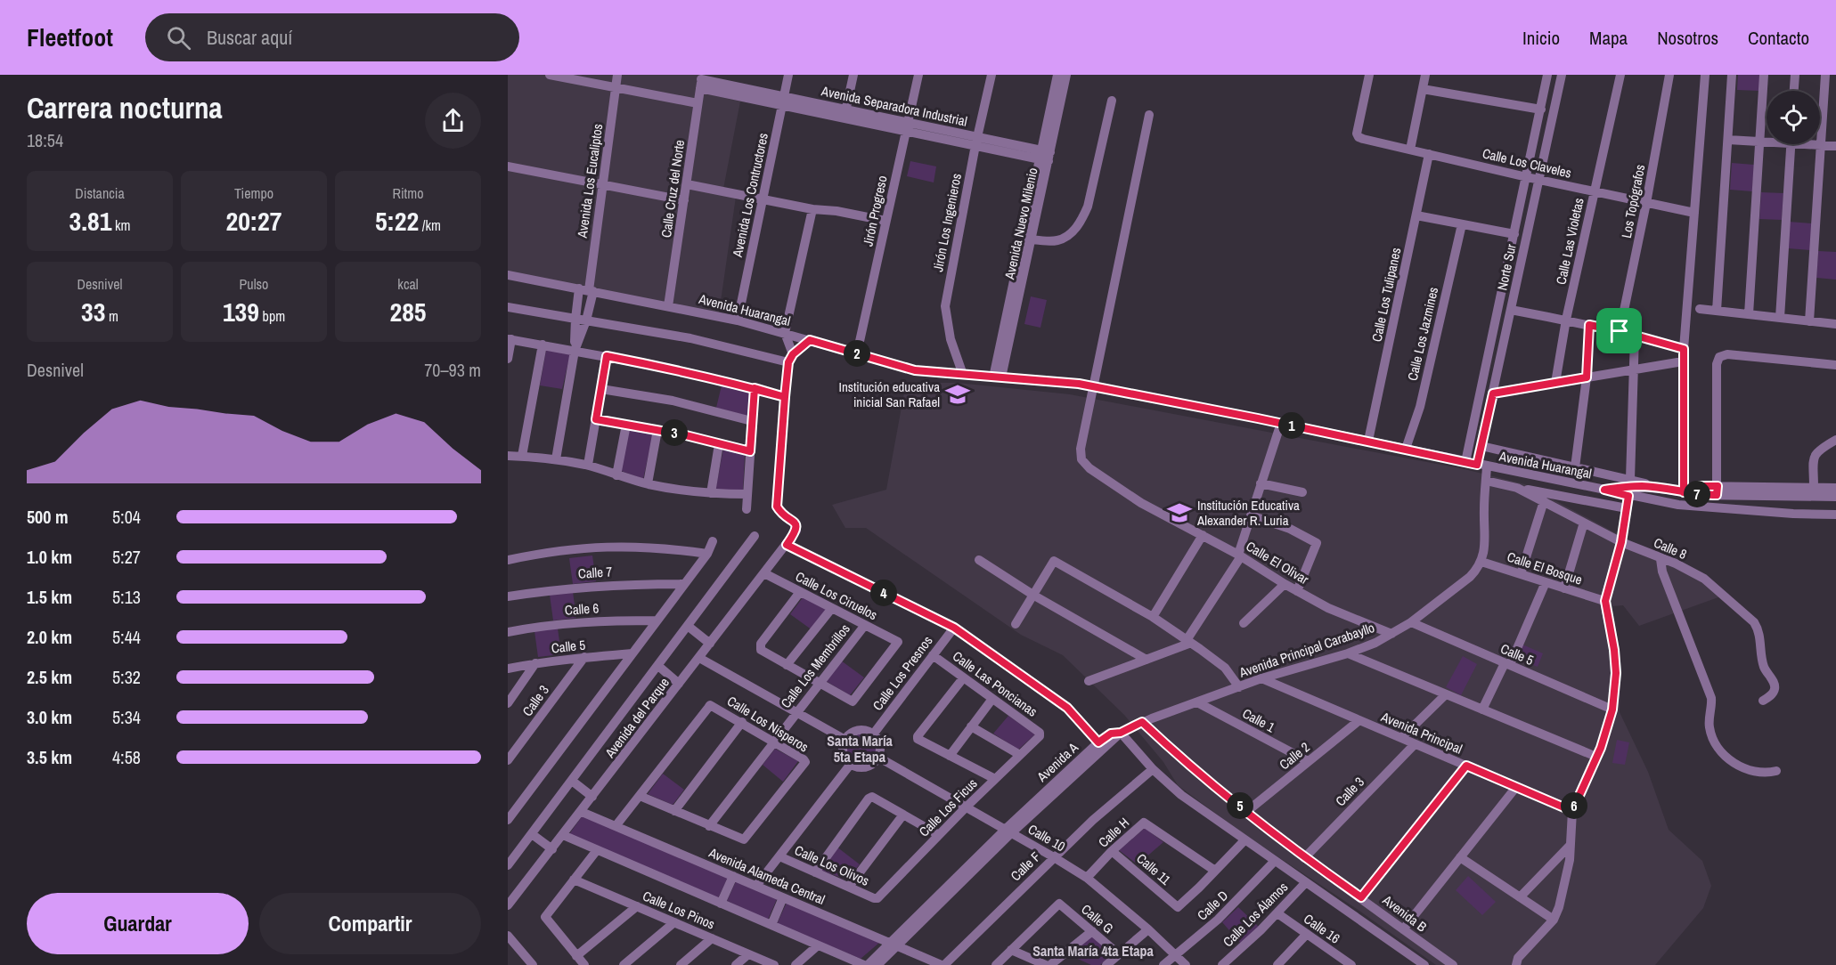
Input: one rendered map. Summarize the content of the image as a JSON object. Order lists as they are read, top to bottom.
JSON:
{
  "streets": {
    "street": [
      "Avenida Separadora Industrial",
      "Calle Los Claveles",
      "Avenida Los Eucaliptos",
      "Calle Cruz del Norte",
      "Avenida Los Contructores",
      "Los Topógrafos",
      "Jirón Progreso",
      "Jirón Los Ingenieros",
      "Avenida Nuevo Milenio",
      "Calle Las Violetas",
      "Norte Sur",
      "Calle Los Tulipanes",
      "Avenida Huarangal",
      "Calle Los Jazmines",
      "Calle 8",
      "Calle El Olivar",
      "Calle El Bosque",
      "Calle 7",
      "Calle Los Ciruelos",
      "Calle 6",
      "Calle 5",
      "Avenida Principal Carabayllo",
      "Calle Los Membrillos",
      "Calle Los Presnos",
      "Calle Las Poncianas",
      "Calle 3",
      "Avenida del Parque",
      "Calle 1",
      "Calle Los Nísperos",
      "Avenida Principal",
      "Calle 2",
      "Avenida A",
      "Calle Los Ficus",
      "Calle H",
      "Calle 10",
      "Calle Los Olivos",
      "Calle F",
      "Calle 11",
      "Avenida Alameda Central",
      "Calle D",
      "Calle Los Pinos",
      "Avenida B",
      "Calle Los Álamos",
      "Calle G",
      "Calle 16"
    ]
  },
  "crossings": [
    ["Avenida Separadora Industrial", "Calle Cruz del Norte"],
    ["Avenida Separadora Industrial", "Avenida Los Contructores"],
    ["Avenida Separadora Industrial", "Jirón Progreso"],
    ["Avenida Separadora Industrial", "Jirón Los Ingenieros"],
    ["Avenida Separadora Industrial", "Avenida Nuevo Milenio"],
    ["Calle Los Claveles", "Los Topógrafos"],
    ["Calle Los Claveles", "Calle Las Violetas"],
    ["Calle Los Claveles", "Norte Sur"],
    ["Calle Los Claveles", "Calle Los Tulipanes"],
    ["Avenida Los Eucaliptos", "Avenida Huarangal"],
    ["Calle Cruz del Norte", "Avenida Huarangal"],
    ["Avenida Los Contructores", "Avenida Huarangal"],
    ["Jirón Progreso", "Avenida Huarangal"],
    ["Jirón Los Ingenieros", "Avenida Huarangal"],
    ["Avenida Nuevo Milenio", "Avenida Huarangal"],
    ["Norte Sur", "Avenida Huarangal"],
    ["Calle Los Tulipanes", "Avenida Huarangal"],
    ["Avenida Huarangal", "Calle Los Jazmines"],
    ["Avenida Huarangal", "Calle El Olivar"],
    ["Calle El Olivar", "Avenida Principal Carabayllo"],
    ["Calle El Bosque", "Avenida Principal Carabayllo"],
    ["Calle Los Ciruelos", "Calle Los Membrillos"],
    ["Calle Los Ciruelos", "Avenida del Parque"],
    ["Calle 5", "Avenida Principal Carabayllo"],
    ["Calle 5", "Calle 3"],
    ["Avenida Principal Carabayllo", "Calle 1"],
    ["Avenida Principal Carabayllo", "Avenida Principal"],
    ["Avenida Principal Carabayllo", "Avenida A"],
    ["Avenida Principal Carabayllo", "Avenida B"],
    ["Calle Los Membrillos", "Calle Los Nísperos"],
    ["Calle Los Presnos", "Calle Las Poncianas"],
    ["Calle Los Presnos", "Calle 10"],
    ["Calle Las Poncianas", "Calle Los Ficus"],
    ["Calle 3", "Avenida Principal"],
    ["Calle 3", "Avenida B"],
    ["Avenida del Parque", "Avenida Alameda Central"],
    ["Calle 1", "Calle 2"],
    ["Calle Los Nísperos", "Avenida Alameda Central"],
    ["Avenida Principal", "Calle 2"],
    ["Calle 2", "Avenida B"],
    ["Avenida A", "Calle 10"],
    ["Avenida A", "Avenida Alameda Central"],
    ["Calle Los Ficus", "Calle 10"],
    ["Calle Los Ficus", "Calle Los Olivos"],
    ["Calle H", "Calle 10"],
    ["Calle H", "Calle 11"],
    ["Calle 10", "Calle F"],
    ["Calle 10", "Calle D"],
    ["Calle F", "Avenida Alameda Central"],
    ["Calle Los Álamos", "Calle 16"]
  ],
  "districts": ["Santa María 5ta Etapa", "Santa María 4ta Etapa"],
  "places": {
    "school or university": ["Institución educativa inicial San Rafael", "Institución Educativa Alexander R. Luria"]
  },
  "page": {
    "header": "Fleetfoot",
    "search": "Buscar aquí",
    "nav": [
      "Inicio",
      "Mapa",
      "Nosotros",
      "Contacto"
    ],
    "heading": ["Carrera nocturna", "18:54"],
    "stats": [
      ["Distancia", "3.81 km"],
      ["Tiempo", "20:27"],
      ["Ritmo", "5:22 /km"],
      ["Desnivel", "33 m"],
      ["Pulso", "139 bpm"],
      ["kcal", "285"]
    ],
    "pins": [
      "2",
      "1",
      "3",
      "7",
      "4",
      "5",
      "6"
    ],
    "chart": ["Desnivel", "70–93 m"],
    "list": [
      {
        "name": "500 m",
        "note": "5:04"
      },
      {
        "name": "1.0 km",
        "note": "5:27"
      },
      {
        "name": "1.5 km",
        "note": "5:13"
      },
      {
        "name": "2.0 km",
        "note": "5:44"
      },
      {
        "name": "2.5 km",
        "note": "5:32"
      },
      {
        "name": "3.0 km",
        "note": "5:34"
      },
      {
        "name": "3.5 km",
        "note": "4:58"
      }
    ],
    "buttons": ["Guardar", "Compartir"]
  }
}
